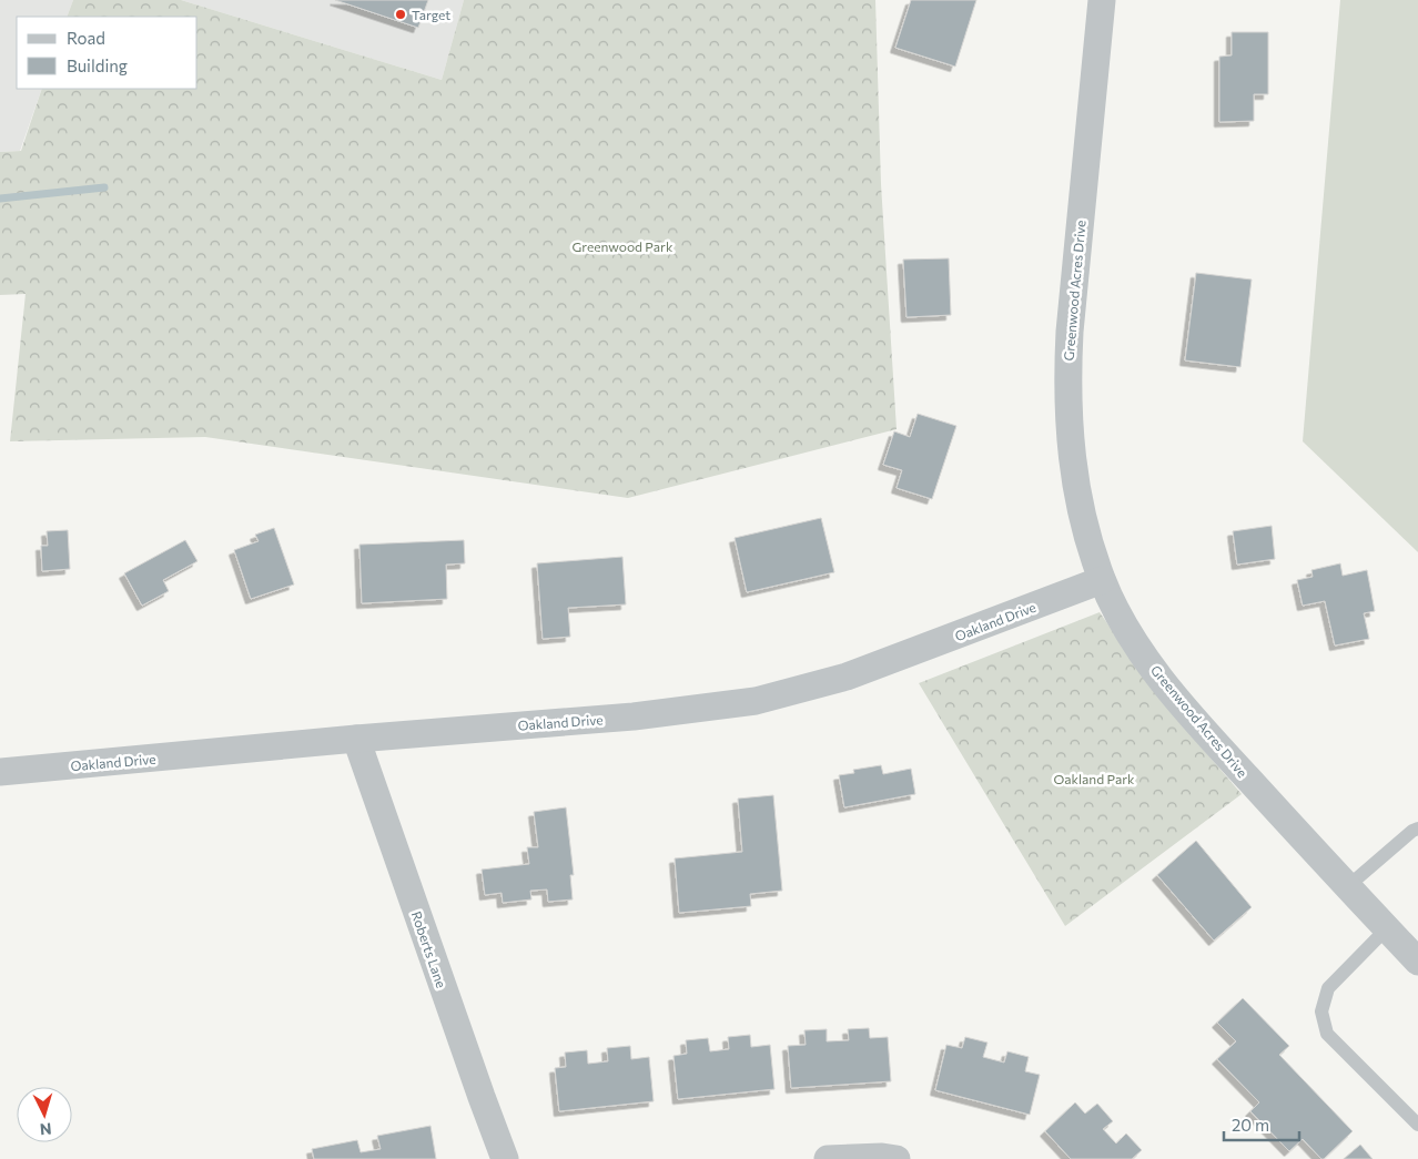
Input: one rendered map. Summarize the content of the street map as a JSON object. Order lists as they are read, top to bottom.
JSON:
{
  "streets": {
    "street": ["Greenwood Acres Drive", "Oakland Drive", "Roberts Lane"]
  },
  "crossings": [
    ["Greenwood Acres Drive", "Oakland Drive"],
    ["Oakland Drive", "Roberts Lane"]
  ],
  "parks": ["Greenwood Park", "Oakland Park"],
  "places": ["Target"],
  "legend": ["Road", "Building"],
  "scale_bar": "20 m",
  "north": "bottom"
}
